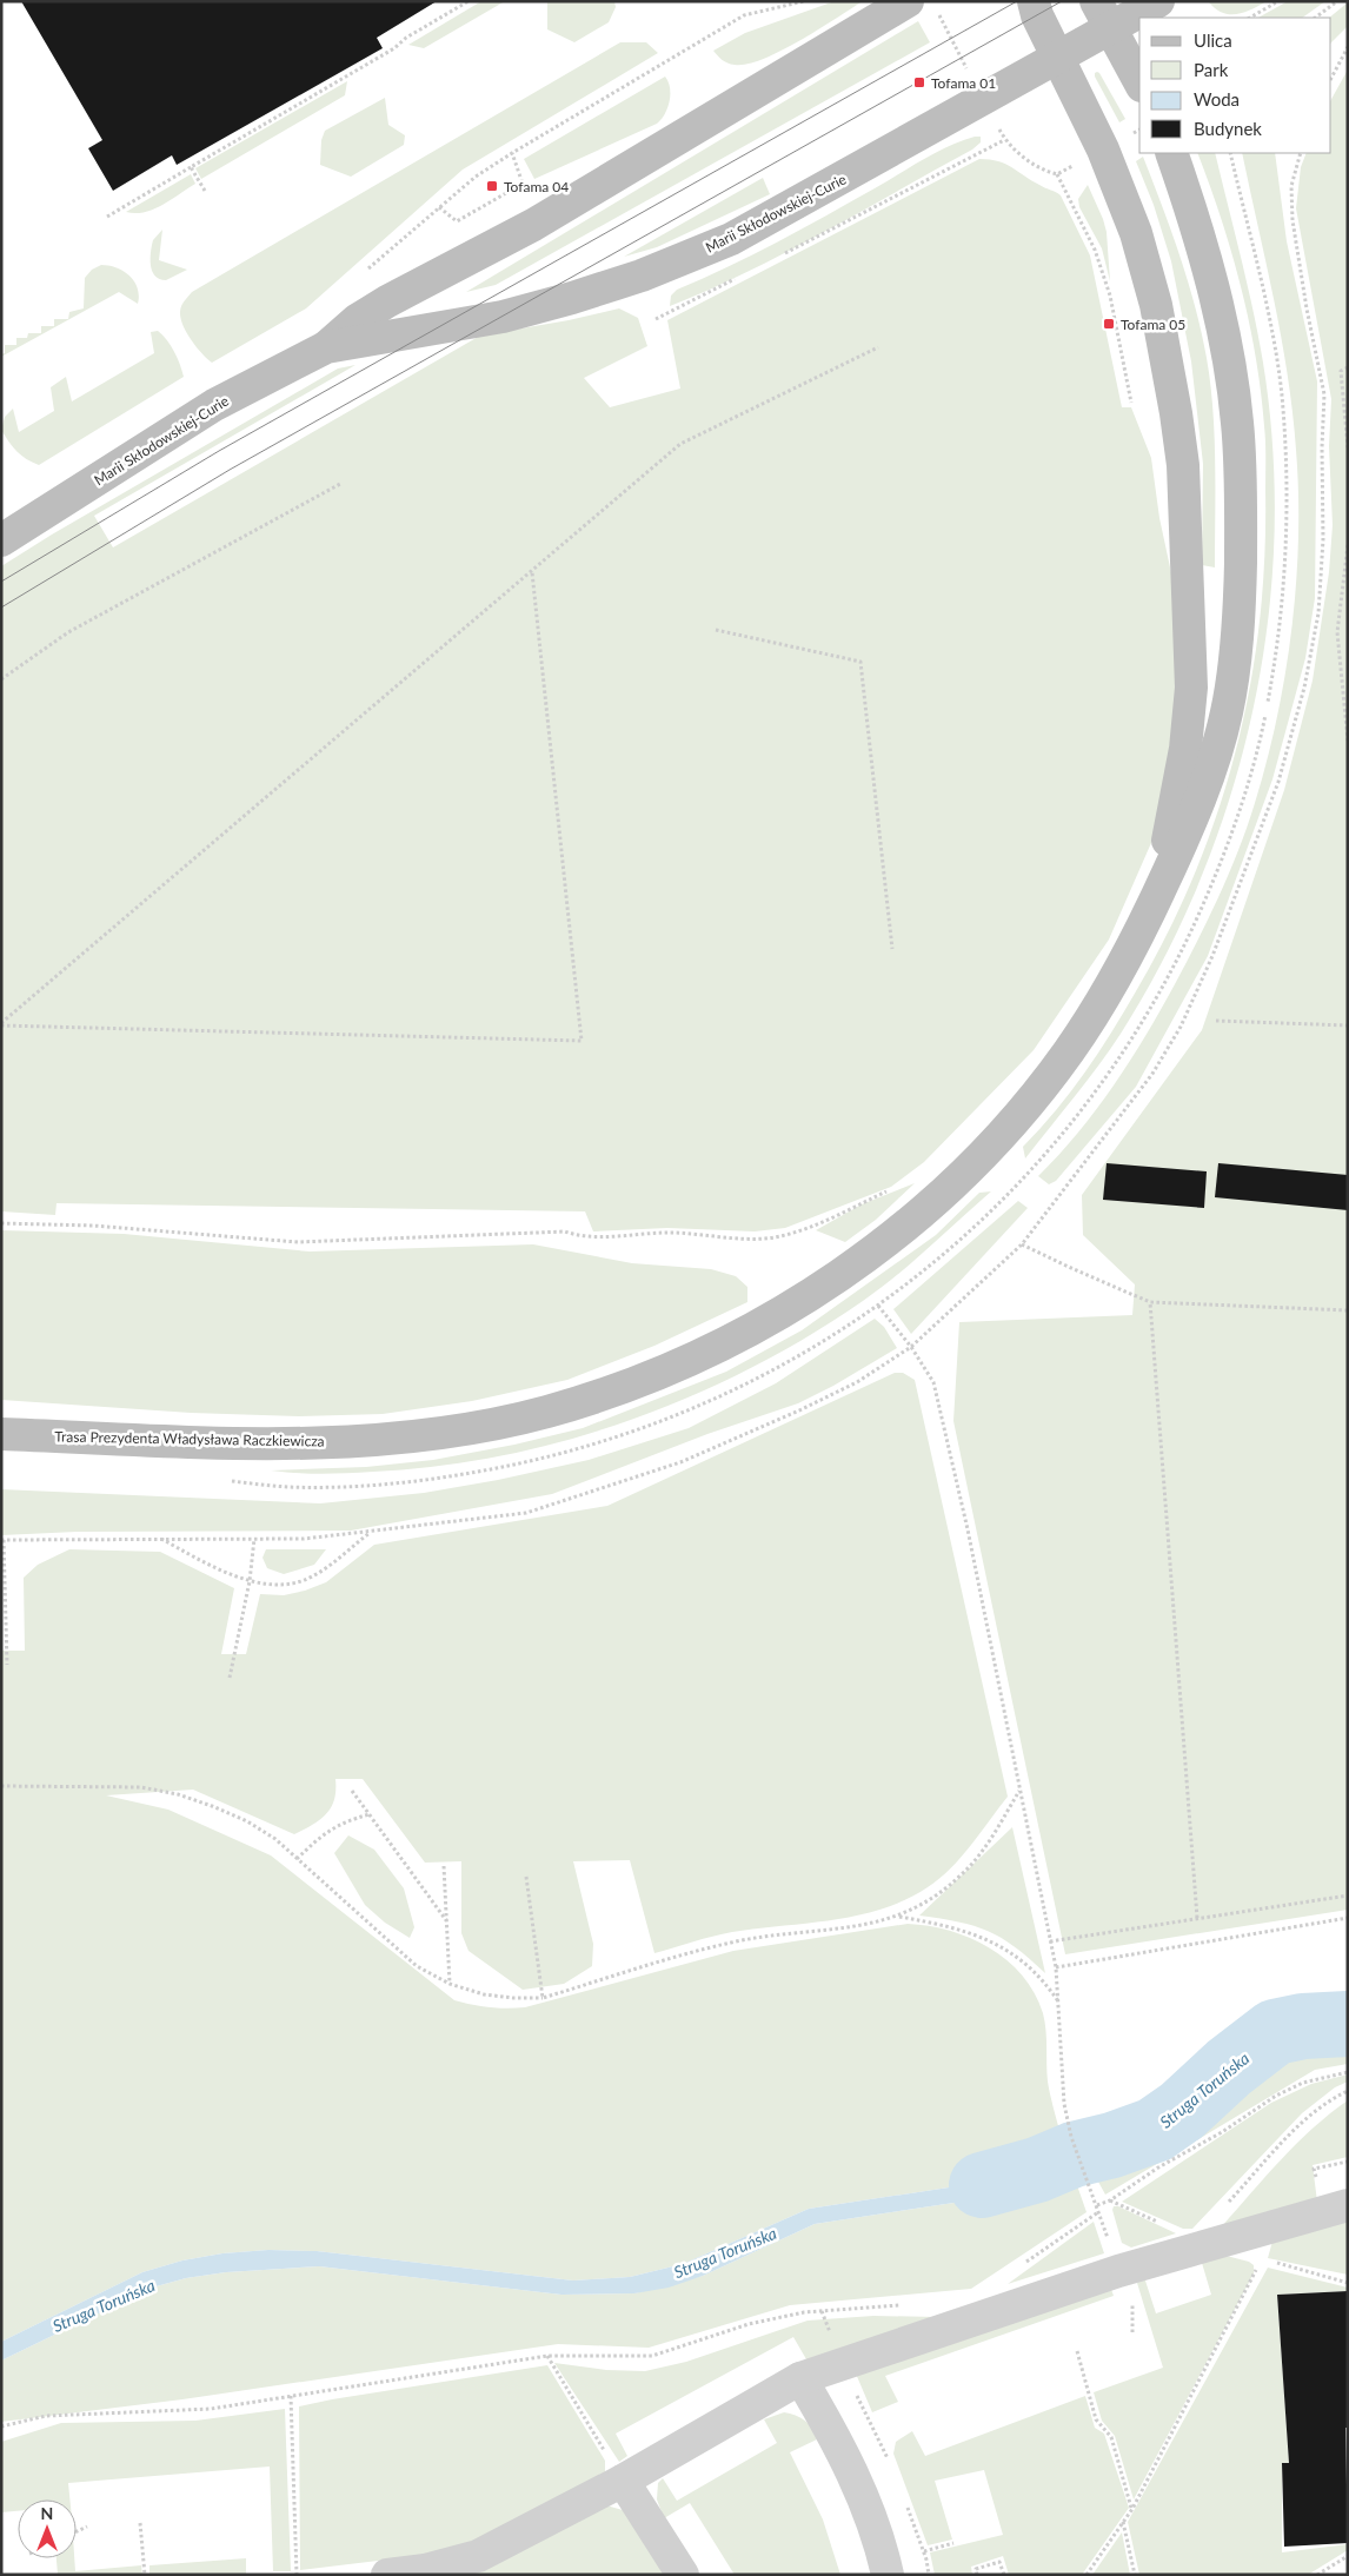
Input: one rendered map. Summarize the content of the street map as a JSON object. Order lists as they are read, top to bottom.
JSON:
{
  "streets": {
    "main road": ["Marii Skłodowskiej-Curie", "Trasa Prezydenta Władysława Raczkiewicza"]
  },
  "crossings": [
    ["Marii Skłodowskiej-Curie", "Trasa Prezydenta Władysława Raczkiewicza"]
  ],
  "water": ["Struga Toruńska"],
  "places": {
    "transit": ["Tofama 01", "Tofama 04", "Tofama 05"]
  },
  "legend": [
    "Ulica",
    "Park",
    "Woda",
    "Budynek"
  ],
  "north": "top"
}
